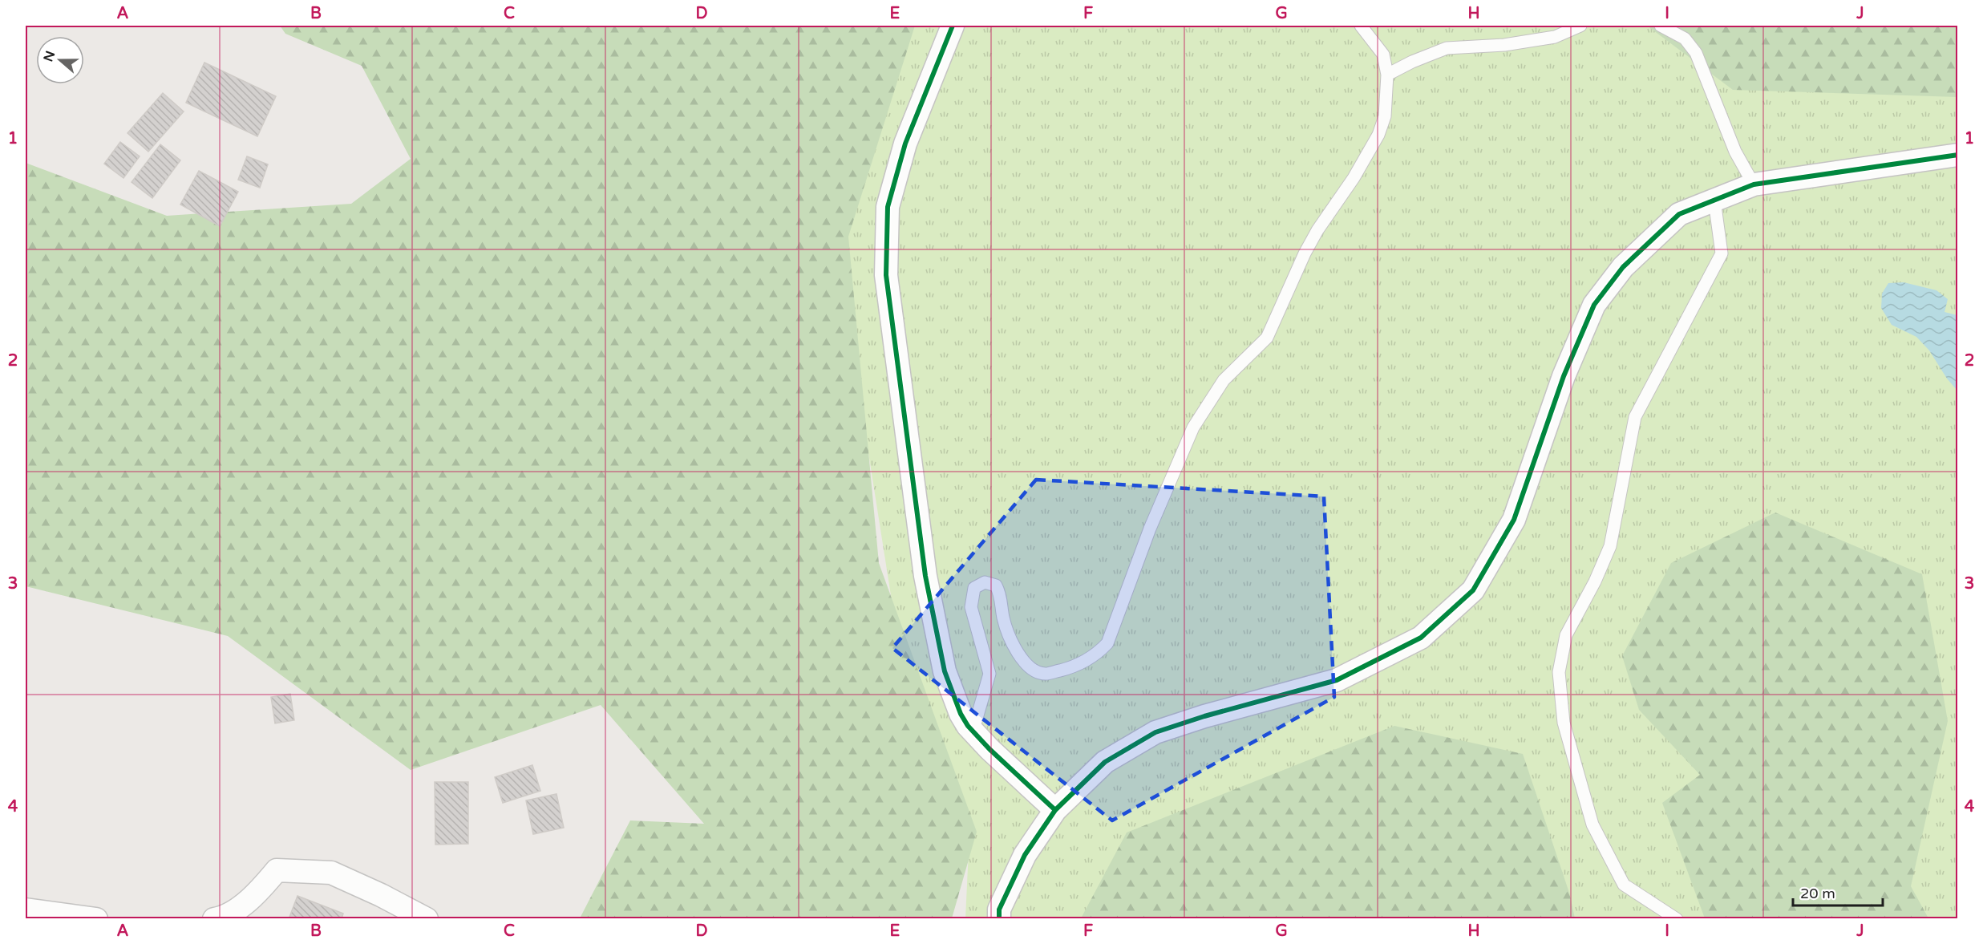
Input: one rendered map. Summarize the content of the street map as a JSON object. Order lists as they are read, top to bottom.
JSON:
{
  "scale_bar": "20 m",
  "north": "left",
  "grid": {
    "columns": [
      "A",
      "B",
      "C",
      "D",
      "E",
      "F",
      "G",
      "H",
      "I",
      "J"
    ],
    "rows": [
      "1",
      "2",
      "3",
      "4"
    ]
  }
}
